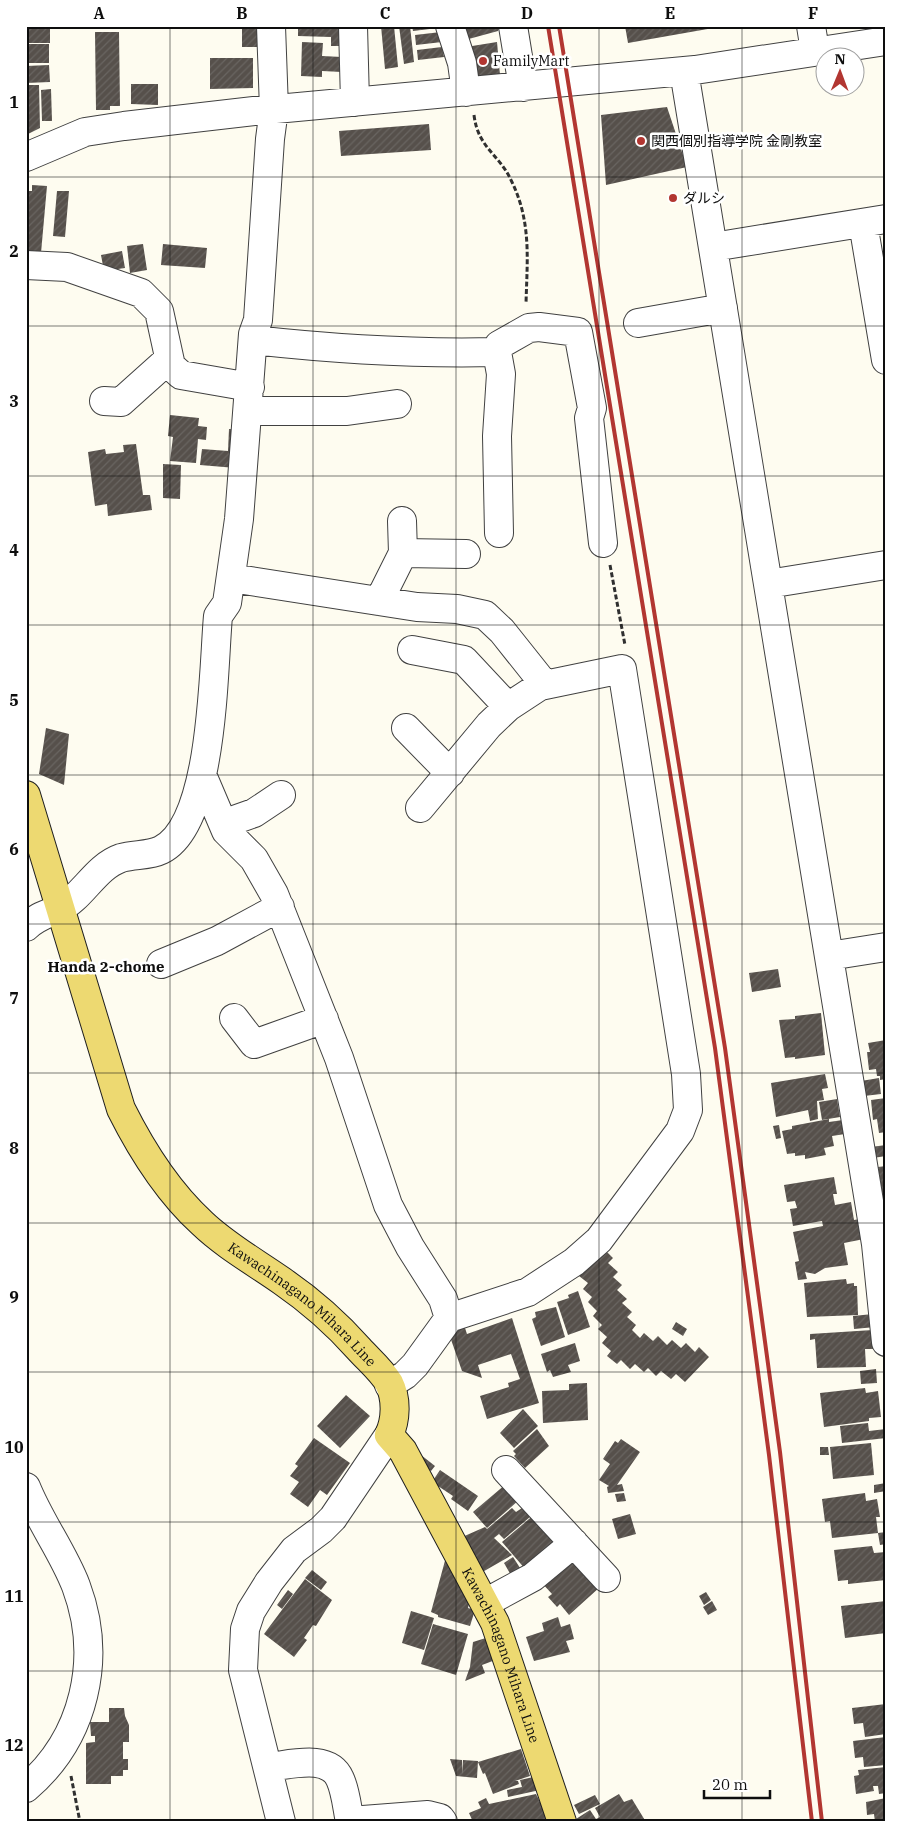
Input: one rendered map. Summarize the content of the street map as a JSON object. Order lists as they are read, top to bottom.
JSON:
{
  "streets": {
    "main road": ["Kawachinagano Mihara Line"]
  },
  "districts": ["Handa 2-chome"],
  "places": ["FamilyMart", "関西個別指導学院 金剛教室", "ダルシ"],
  "scale_bar": "20 m",
  "north": "top",
  "grid": {
    "columns": [
      "A",
      "B",
      "C",
      "D",
      "E",
      "F"
    ],
    "rows": [
      "1",
      "2",
      "3",
      "4",
      "5",
      "6",
      "7",
      "8",
      "9",
      "10",
      "11",
      "12"
    ]
  }
}
